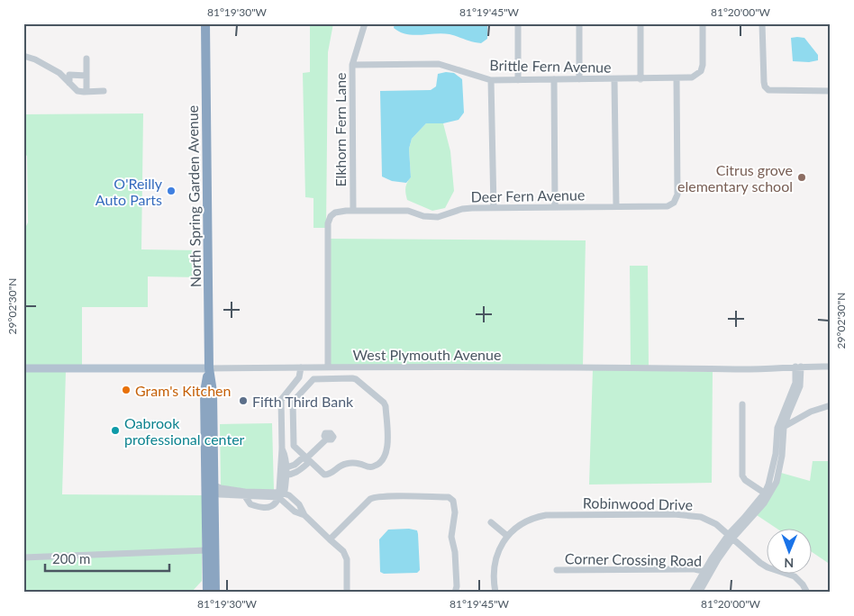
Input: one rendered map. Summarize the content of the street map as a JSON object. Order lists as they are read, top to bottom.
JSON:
{
  "streets": {
    "highway": ["North Spring Garden Avenue"],
    "main road": ["West Plymouth Avenue"],
    "street": [
      "Brittle Fern Avenue",
      "Elkhorn Fern Lane",
      "Deer Fern Avenue",
      "Robinwood Drive",
      "Corner Crossing Road"
    ]
  },
  "crossings": [
    ["Brittle Fern Avenue", "Elkhorn Fern Lane"],
    ["Brittle Fern Avenue", "Deer Fern Avenue"],
    ["Elkhorn Fern Lane", "Deer Fern Avenue"],
    ["Deer Fern Avenue", "West Plymouth Avenue"],
    ["North Spring Garden Avenue", "West Plymouth Avenue"]
  ],
  "places": [
    "Citrus grove elementary school",
    "O'Reilly Auto Parts",
    "Gram's Kitchen",
    "Fifth Third Bank",
    "Oabrook professional center"
  ],
  "scale_bar": "200 m",
  "north": "bottom",
  "coordinates": [
    "81°19'30\"W",
    "81°19'45\"W",
    "81°20'00\"W",
    "29°02'30\"N"
  ]
}
